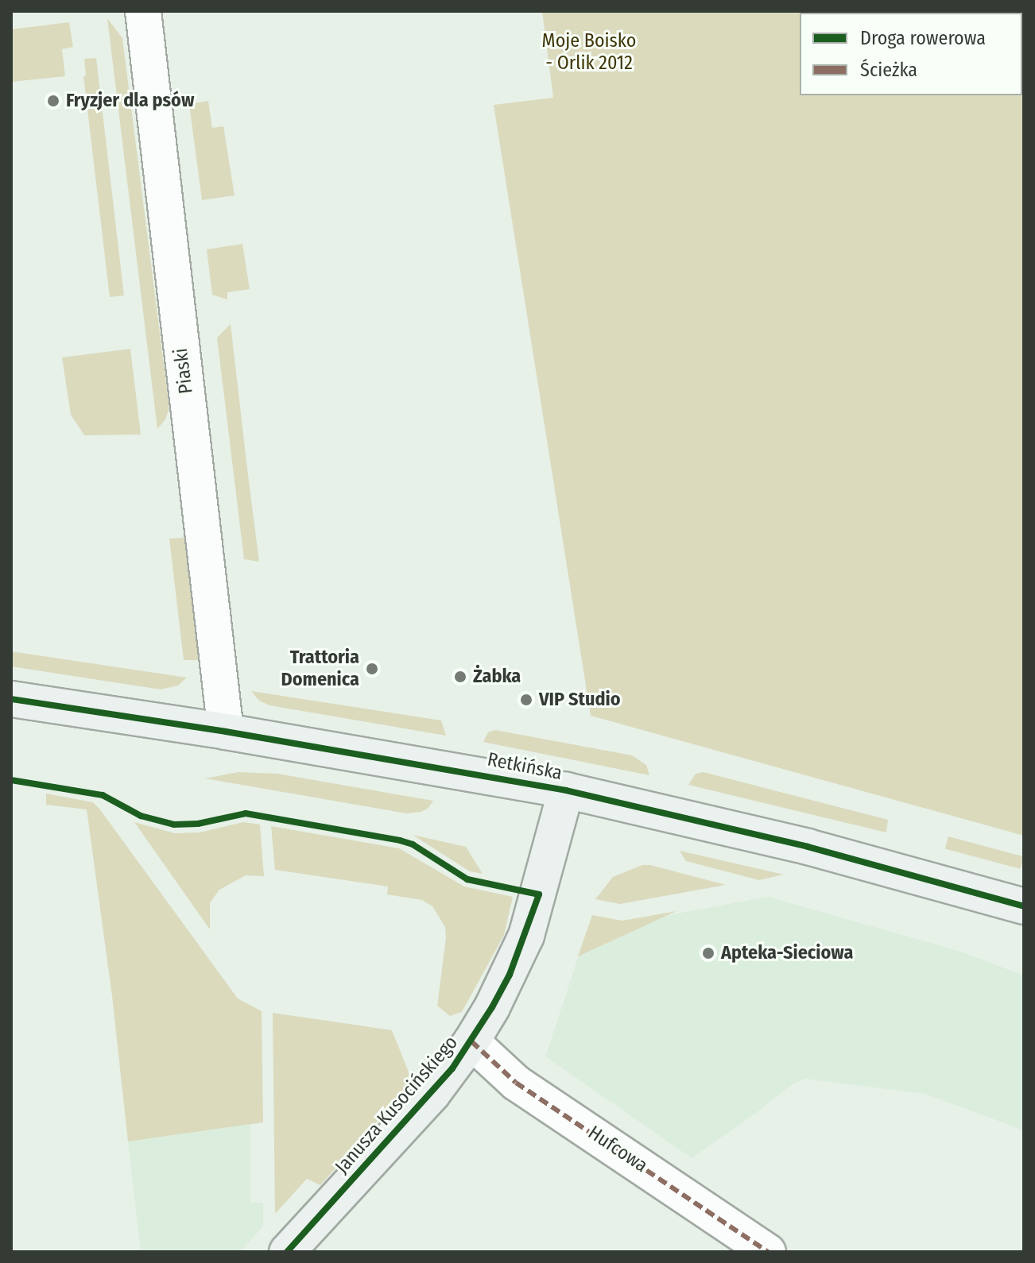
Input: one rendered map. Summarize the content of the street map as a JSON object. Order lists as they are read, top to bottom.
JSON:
{
  "streets": {
    "street": [
      "Piaski",
      "Retkińska",
      "Janusza Kusocińskiego",
      "Hufcowa"
    ]
  },
  "crossings": [
    ["Piaski", "Retkińska"],
    ["Retkińska", "Janusza Kusocińskiego"],
    ["Janusza Kusocińskiego", "Hufcowa"]
  ],
  "parks": ["Moje Boisko - Orlik 2012"],
  "places": [
    "Fryzjer dla psów",
    "Trattoria Domenica",
    "Żabka",
    "VIP Studio",
    "Apteka-Sieciowa"
  ],
  "legend": ["Droga rowerowa", "Ścieżka"]
}
